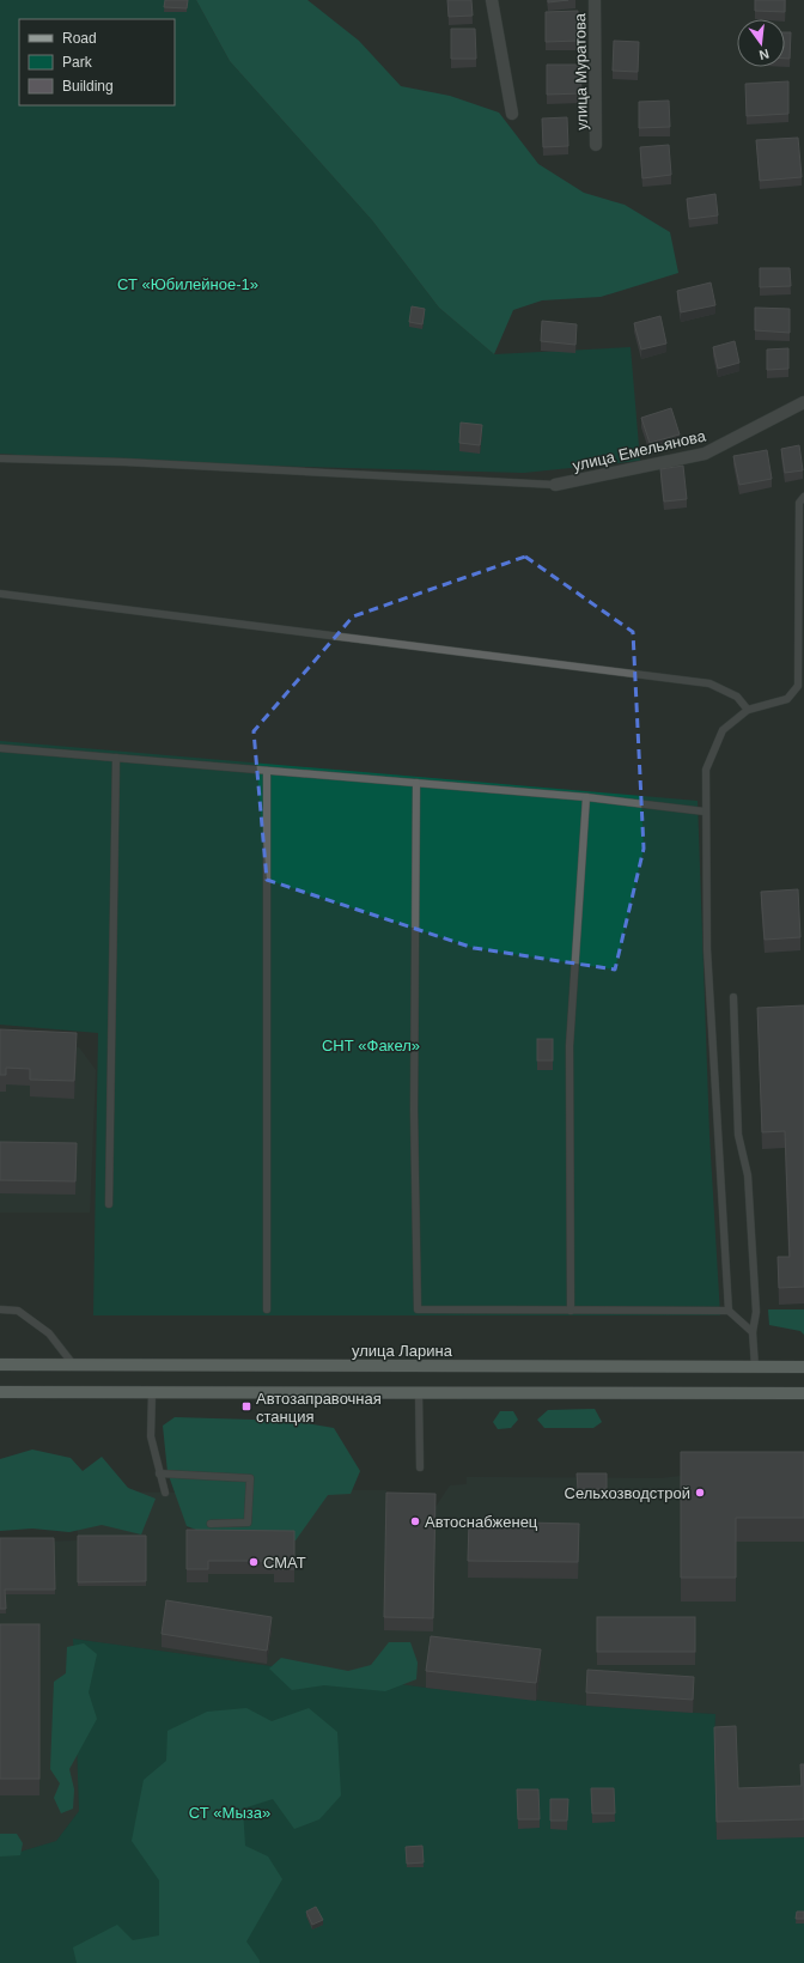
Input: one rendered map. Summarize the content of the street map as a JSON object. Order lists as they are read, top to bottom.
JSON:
{
  "streets": {
    "main road": ["улица Ларина"],
    "street": ["улица Муратова", "улица Емельянова"]
  },
  "parks": ["СТ «Юбилейное-1»", "СНТ «Факел»", "СТ «Мыза»"],
  "places": {
    "transit": ["Автозаправочная станция"],
    "other": ["Сельхозводстрой", "Автоснабженец", "СМАТ"]
  },
  "legend": ["Road", "Park", "Building"],
  "north": "bottom"
}
